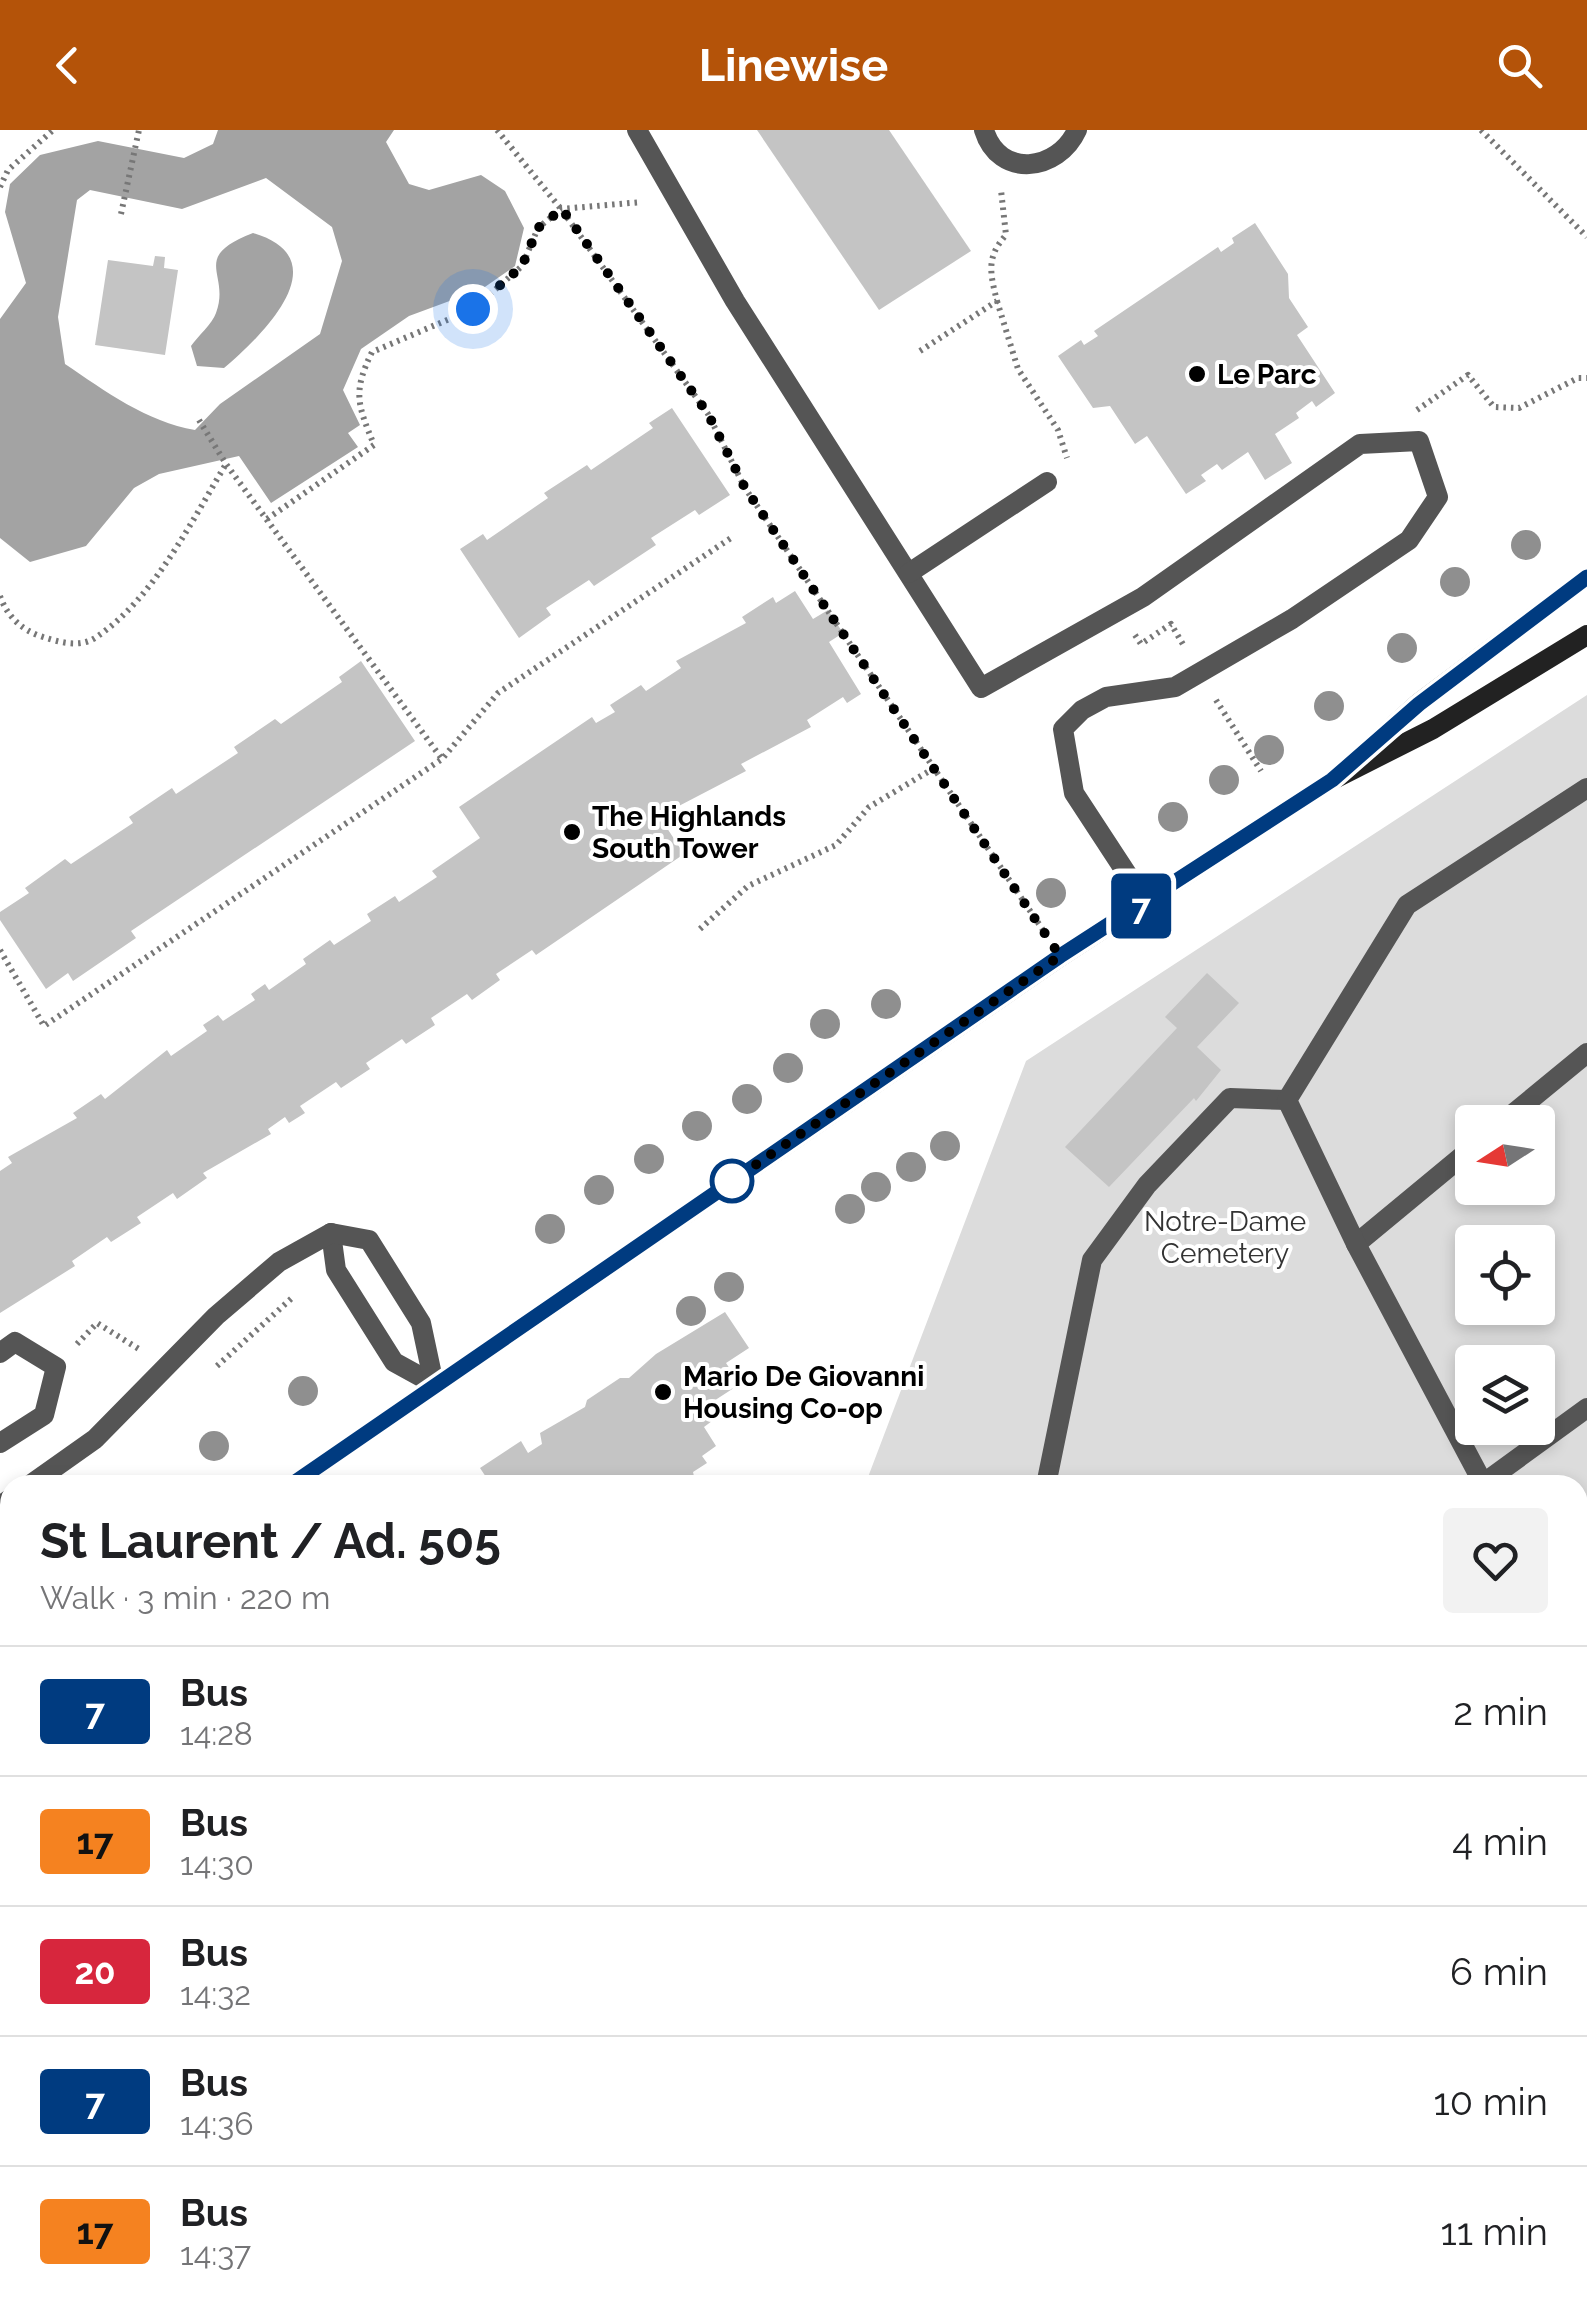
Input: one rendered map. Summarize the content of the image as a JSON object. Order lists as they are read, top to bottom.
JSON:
{
  "parks": ["Notre-Dame Cemetery"],
  "places": ["Le Parc", "The Highlands South Tower", "Mario De Giovanni Housing Co-op"],
  "lines": ["bus line 7"],
  "north": "left",
  "page": {
    "header": "Linewise",
    "on_map": "7",
    "heading": ["St Laurent / Ad. 505", "Walk · 3 min · 220 m"],
    "list": [
      {
        "mark": "7",
        "name": "Bus",
        "note": "14:28",
        "value": "2 min"
      },
      {
        "mark": "17",
        "name": "Bus",
        "note": "14:30",
        "value": "4 min"
      },
      {
        "mark": "20",
        "name": "Bus",
        "note": "14:32",
        "value": "6 min"
      },
      {
        "mark": "7",
        "name": "Bus",
        "note": "14:36",
        "value": "10 min"
      },
      {
        "mark": "17",
        "name": "Bus",
        "note": "14:37",
        "value": "11 min"
      }
    ]
  }
}
